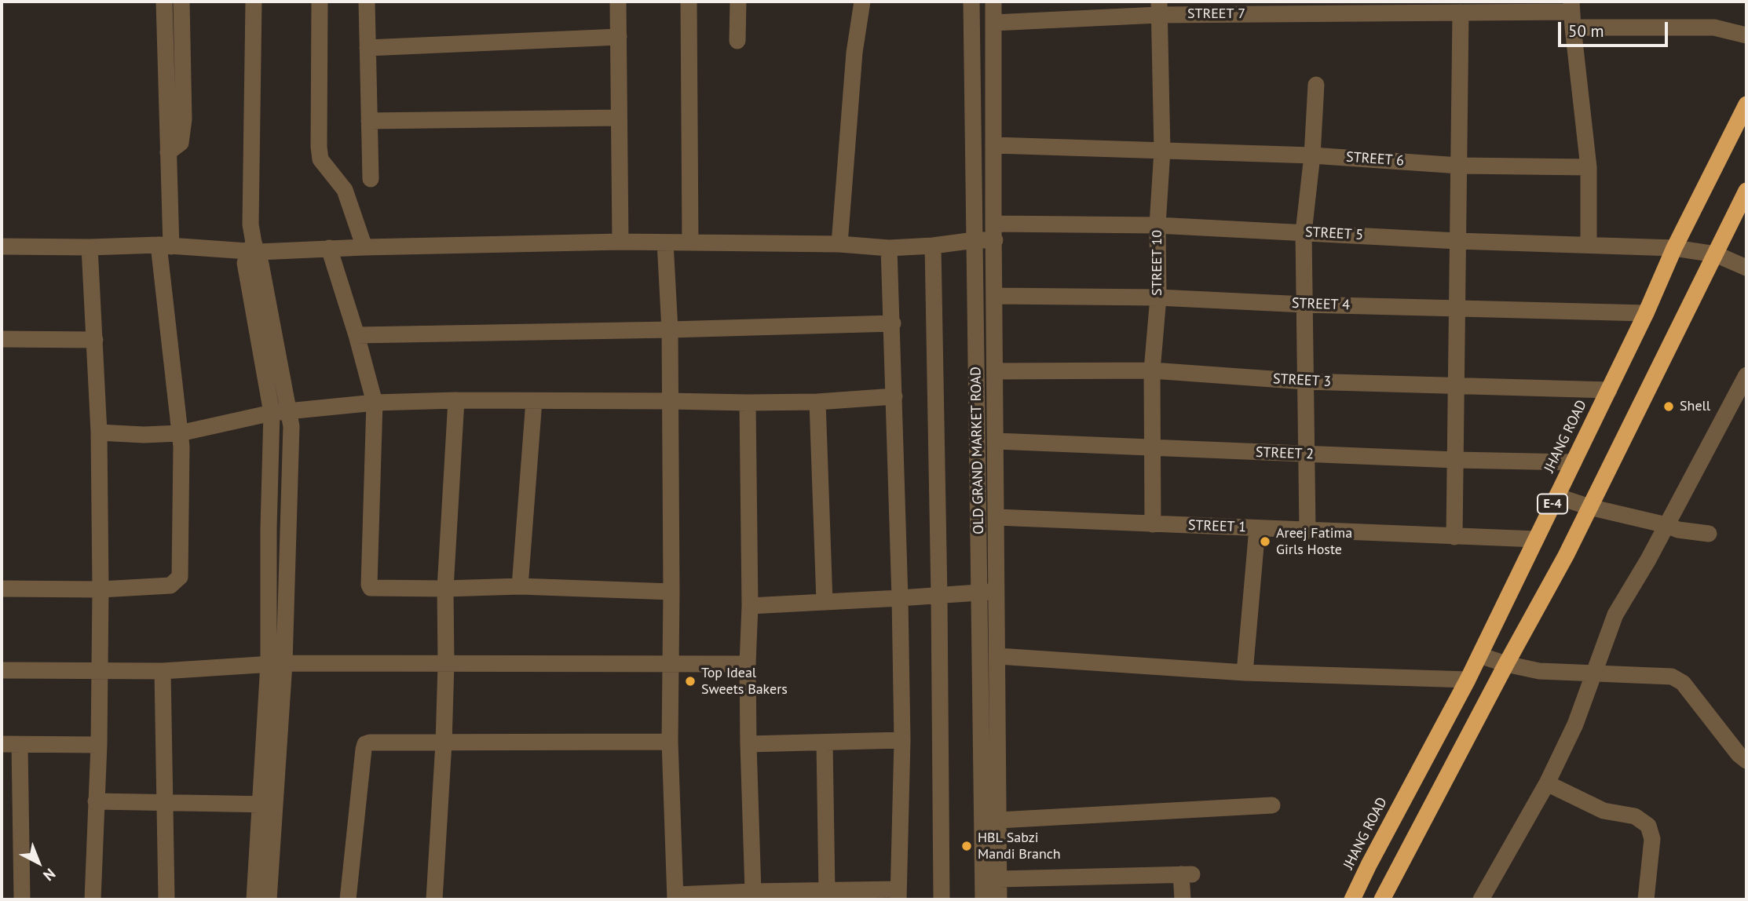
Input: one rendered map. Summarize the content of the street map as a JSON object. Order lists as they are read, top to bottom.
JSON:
{
  "streets": {
    "highway": ["JHANG ROAD", "E-4"],
    "street": [
      "STREET 7",
      "STREET 6",
      "STREET 5",
      "STREET 10",
      "STREET 4",
      "STREET 3",
      "OLD GRAND MARKET ROAD",
      "STREET 2",
      "STREET 1"
    ]
  },
  "crossings": [
    ["STREET 7", "STREET 10"],
    ["STREET 7", "OLD GRAND MARKET ROAD"],
    ["STREET 6", "STREET 10"],
    ["STREET 6", "OLD GRAND MARKET ROAD"],
    ["STREET 5", "STREET 10"],
    ["STREET 5", "JHANG ROAD"],
    ["STREET 5", "OLD GRAND MARKET ROAD"],
    ["STREET 5", "E-4"],
    ["STREET 10", "STREET 4"],
    ["STREET 10", "STREET 3"],
    ["STREET 10", "STREET 2"],
    ["STREET 10", "STREET 1"],
    ["STREET 4", "JHANG ROAD"],
    ["STREET 4", "OLD GRAND MARKET ROAD"],
    ["STREET 3", "JHANG ROAD"],
    ["STREET 3", "OLD GRAND MARKET ROAD"],
    ["JHANG ROAD", "STREET 2"],
    ["JHANG ROAD", "STREET 1"],
    ["OLD GRAND MARKET ROAD", "STREET 2"],
    ["OLD GRAND MARKET ROAD", "STREET 1"]
  ],
  "places": [
    "Shell",
    "Areej Fatima Girls Hoste",
    "Top Ideal Sweets Bakers",
    "HBL Sabzi Mandi Branch"
  ],
  "scale_bar": "50 m",
  "north": "bottom right"
}
